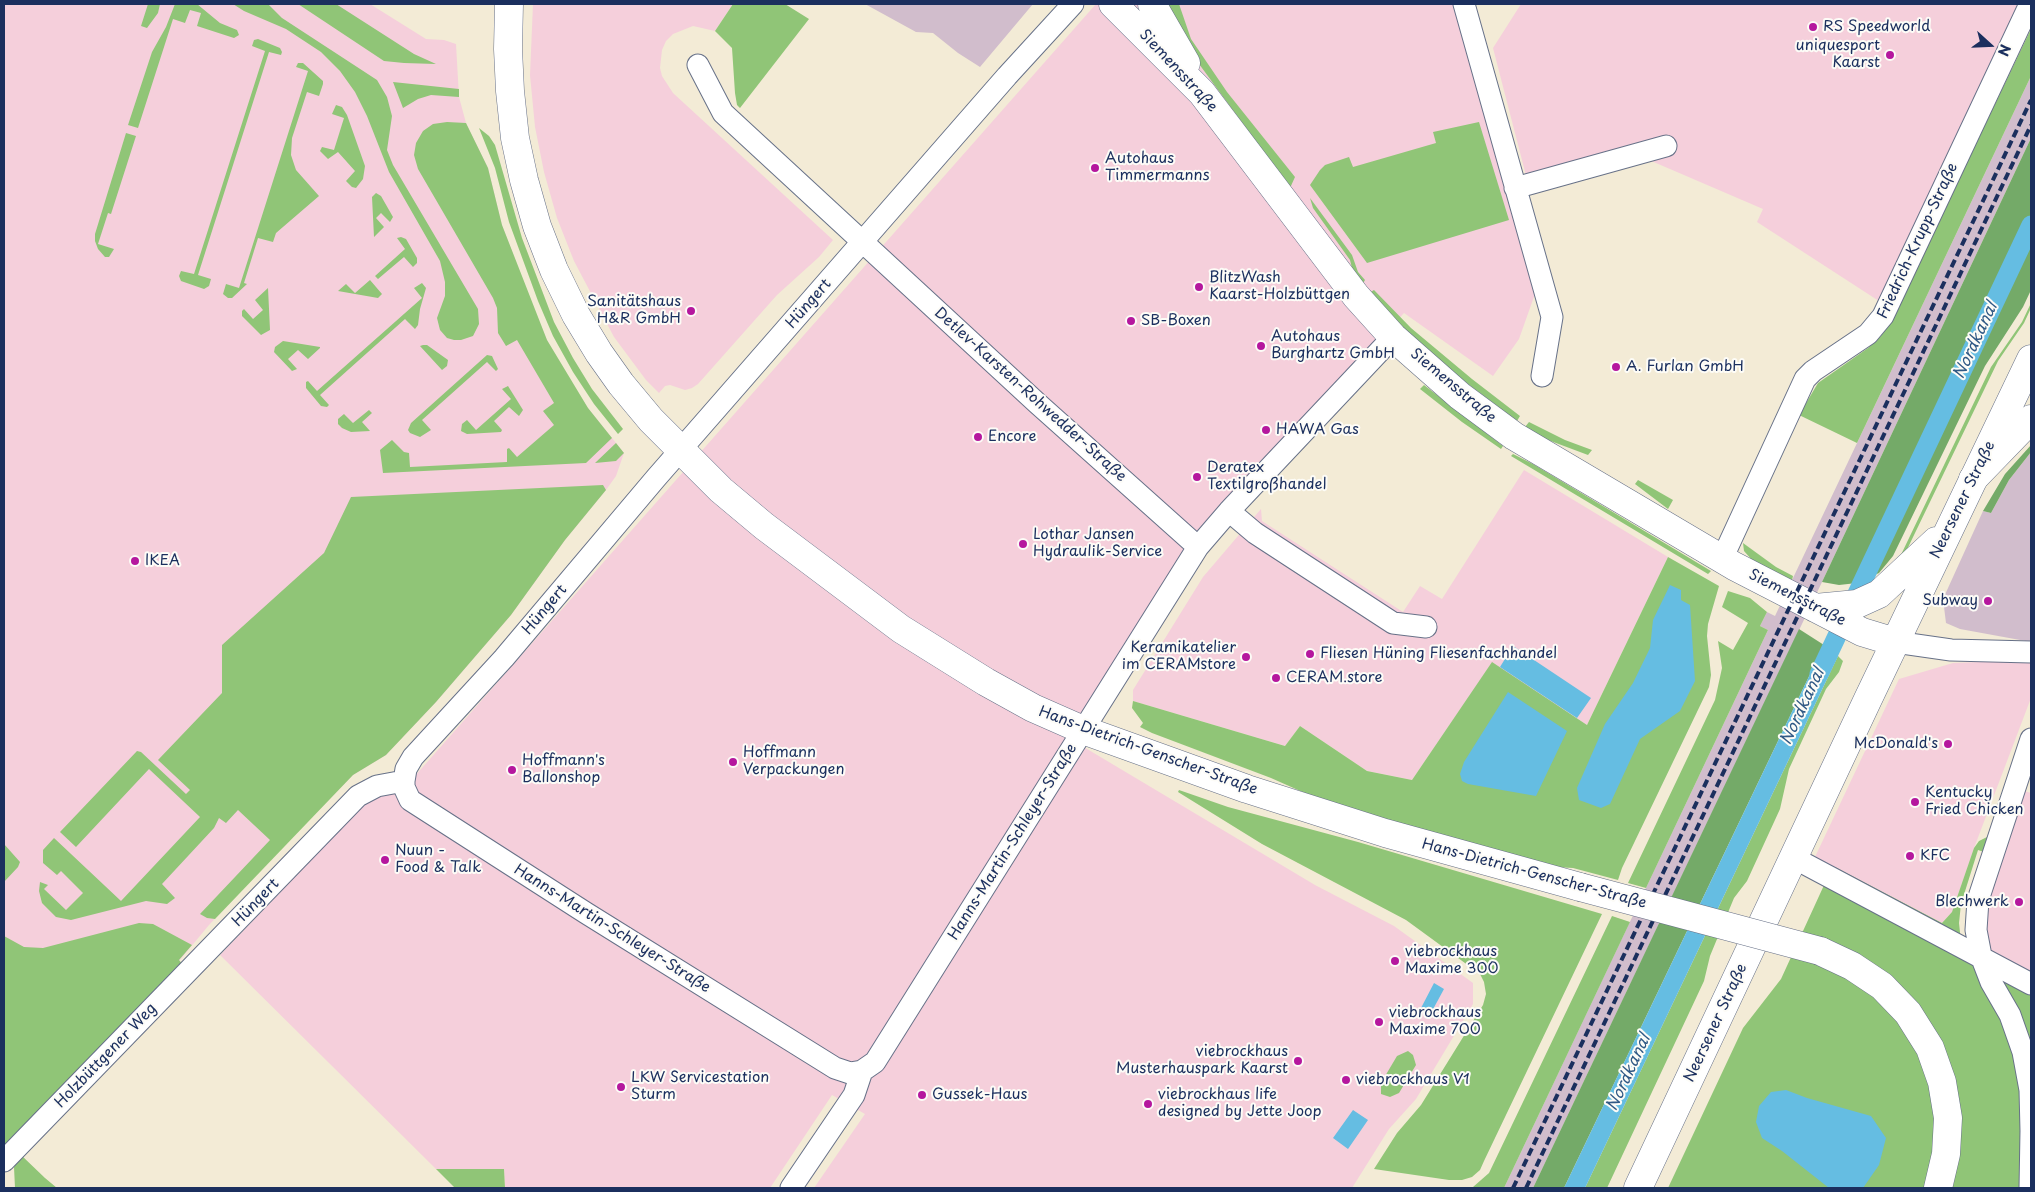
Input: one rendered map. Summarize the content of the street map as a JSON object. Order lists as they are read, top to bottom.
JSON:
{
  "streets": {
    "main road": ["Siemensstraße", "Neersener Straße", "Hans-Dietrich-Genscher-Straße"],
    "street": [
      "Friedrich-Krupp-Straße",
      "Hüngert",
      "Detlev-Karsten-Rohwedder-Straße",
      "Hanns-Martin-Schleyer-Straße",
      "Holzbüttgener Weg"
    ]
  },
  "crossings": [
    ["Siemensstraße", "Friedrich-Krupp-Straße"],
    ["Siemensstraße", "Neersener Straße"],
    ["Siemensstraße", "Hanns-Martin-Schleyer-Straße"],
    ["Hüngert", "Detlev-Karsten-Rohwedder-Straße"],
    ["Hüngert", "Hans-Dietrich-Genscher-Straße"],
    ["Hüngert", "Hanns-Martin-Schleyer-Straße"],
    ["Hüngert", "Holzbüttgener Weg"],
    ["Detlev-Karsten-Rohwedder-Straße", "Hanns-Martin-Schleyer-Straße"],
    ["Hans-Dietrich-Genscher-Straße", "Hanns-Martin-Schleyer-Straße"]
  ],
  "water": ["Nordkanal"],
  "places": [
    "RS Speedworld",
    "uniquesport Kaarst",
    "Autohaus Timmermanns",
    "BlitzWash Kaarst-Holzbüttgen",
    "Sanitätshaus H&R GmbH",
    "SB-Boxen",
    "Autohaus Burghartz GmbH",
    "A. Furlan GmbH",
    "HAWA Gas",
    "Encore",
    "Deratex Textilgroßhandel",
    "Lothar Jansen Hydraulik-Service",
    "IKEA",
    "Subway",
    "Fliesen Hüning Fliesenfachhandel",
    "Keramikatelier im CERAMstore",
    "CERAM.store",
    "McDonald's",
    "Hoffmann Verpackungen",
    "Hoffmann's Ballonshop",
    "Kentucky Fried Chicken",
    "KFC",
    "Nuun - Food & Talk",
    "Blechwerk",
    "viebrockhaus Maxime 300",
    "viebrockhaus Maxime 700",
    "viebrockhaus Musterhauspark Kaarst",
    "viebrockhaus V1",
    "LKW Servicestation Sturm",
    "Gussek-Haus",
    "viebrockhaus life designed by Jette Joop"
  ],
  "north": "right"
}
